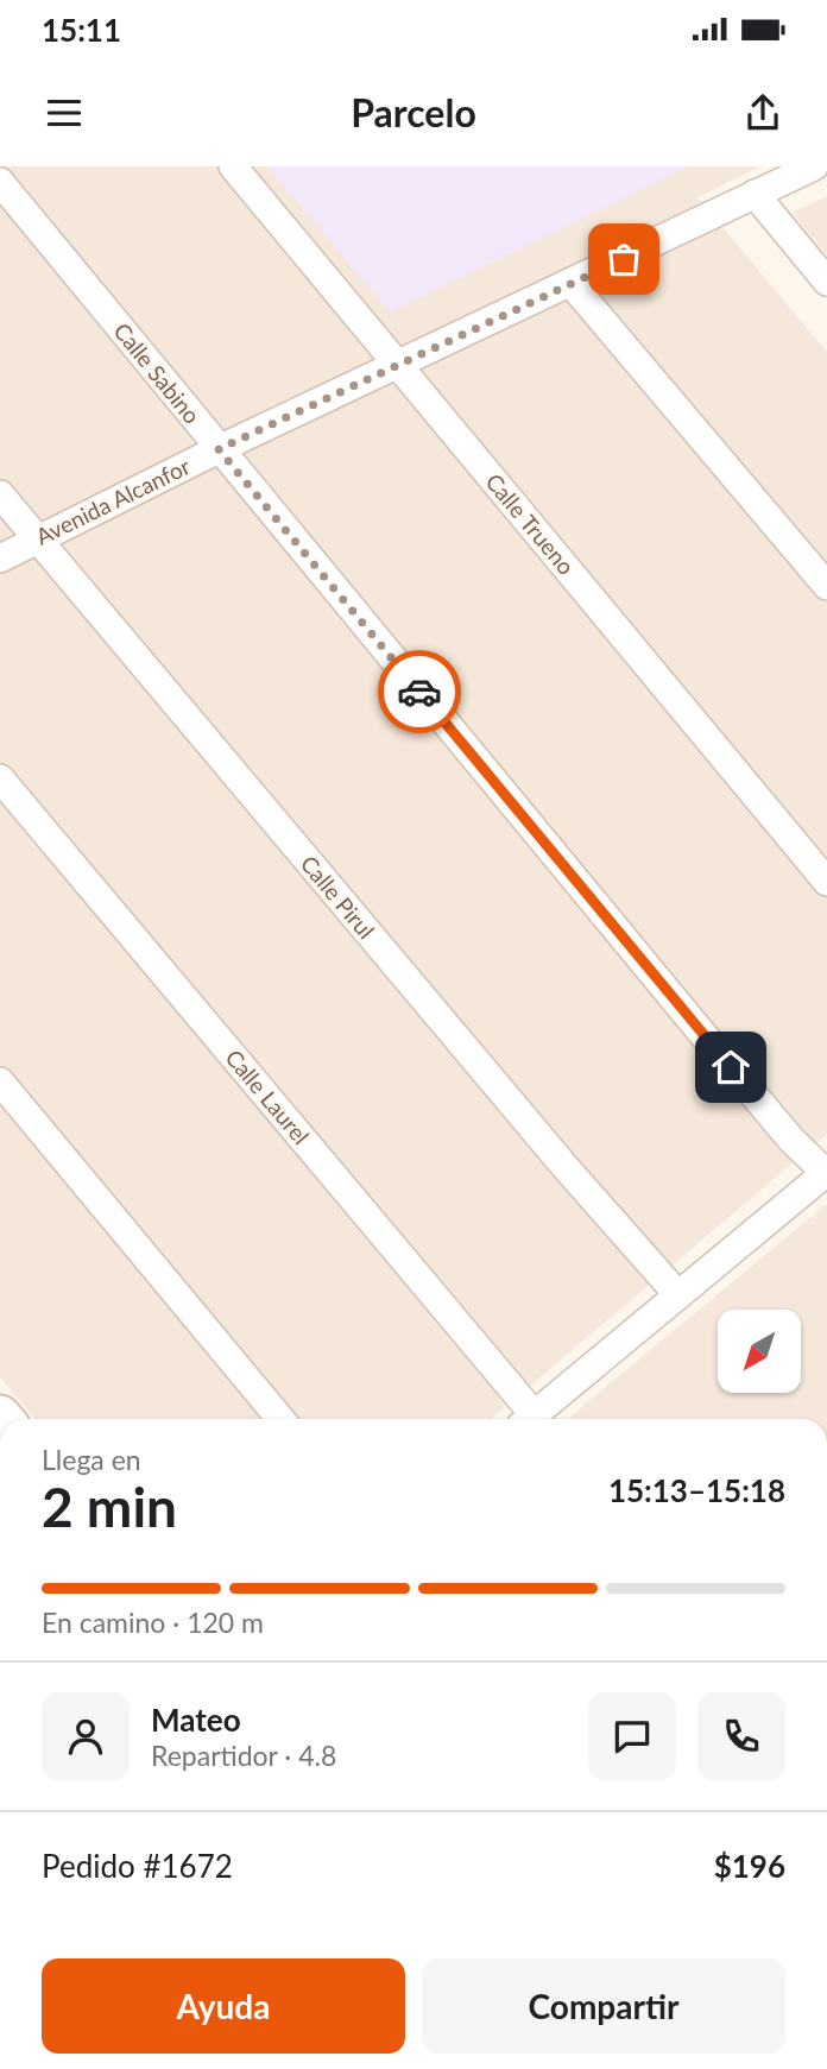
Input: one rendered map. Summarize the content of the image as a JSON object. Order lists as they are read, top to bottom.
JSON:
{
  "streets": {
    "street": [
      "Calle Sabino",
      "Avenida Alcanfor",
      "Calle Trueno",
      "Calle Pirul",
      "Calle Laurel"
    ]
  },
  "crossings": [
    ["Calle Sabino", "Avenida Alcanfor"],
    ["Avenida Alcanfor", "Calle Trueno"],
    ["Avenida Alcanfor", "Calle Pirul"]
  ],
  "north": "bottom left",
  "page": {
    "status": "15:11",
    "header": "Parcelo",
    "heading": ["2 min", "Llega en", "15:13–15:18"],
    "panel": [
      "Mateo",
      "Repartidor · 4.8",
      "Pedido #1672",
      "$196"
    ],
    "bar": "En camino · 120 m",
    "buttons": ["Ayuda", "Compartir"]
  }
}
